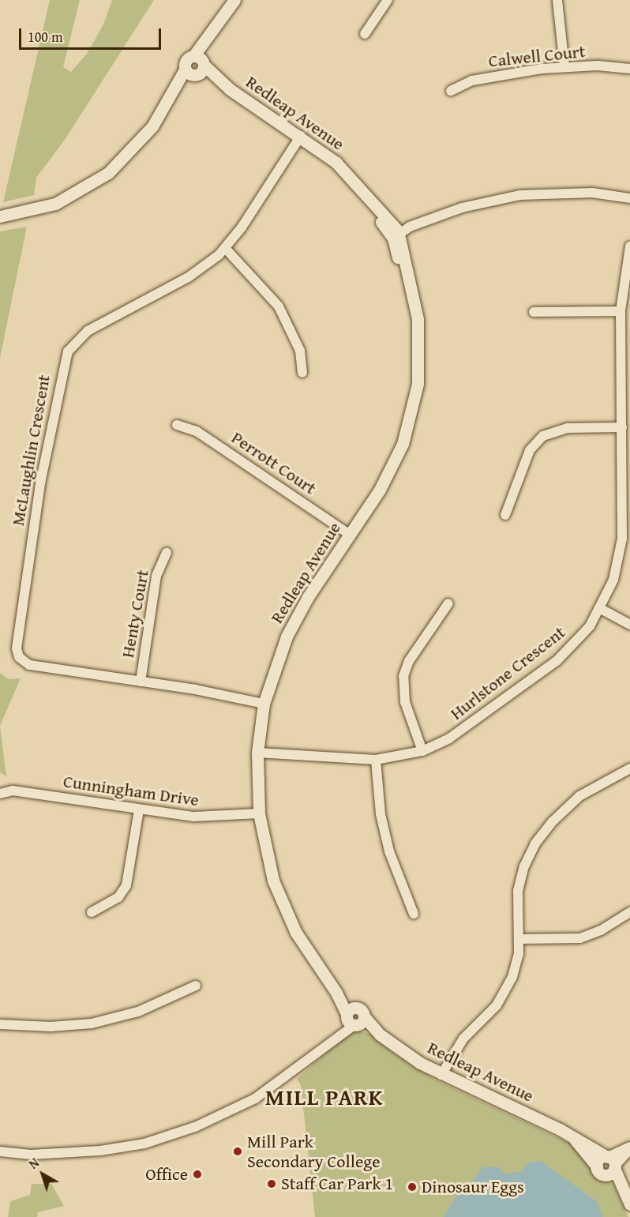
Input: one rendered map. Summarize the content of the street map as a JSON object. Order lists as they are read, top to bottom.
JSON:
{
  "streets": {
    "street": [
      "Calwell Court",
      "Redleap Avenue",
      "McLaughlin Crescent",
      "Perrott Court",
      "Henty Court",
      "Hurlstone Crescent",
      "Cunningham Drive"
    ]
  },
  "crossings": [
    ["Redleap Avenue", "McLaughlin Crescent"],
    ["Redleap Avenue", "Perrott Court"],
    ["Redleap Avenue", "Hurlstone Crescent"],
    ["Redleap Avenue", "Cunningham Drive"],
    ["McLaughlin Crescent", "Henty Court"]
  ],
  "districts": ["MILL PARK"],
  "places": [
    "Mill Park Secondary College",
    "Office",
    "Staff Car Park 1",
    "Dinosaur Eggs"
  ],
  "scale_bar": "100 m",
  "north": "top left"
}
